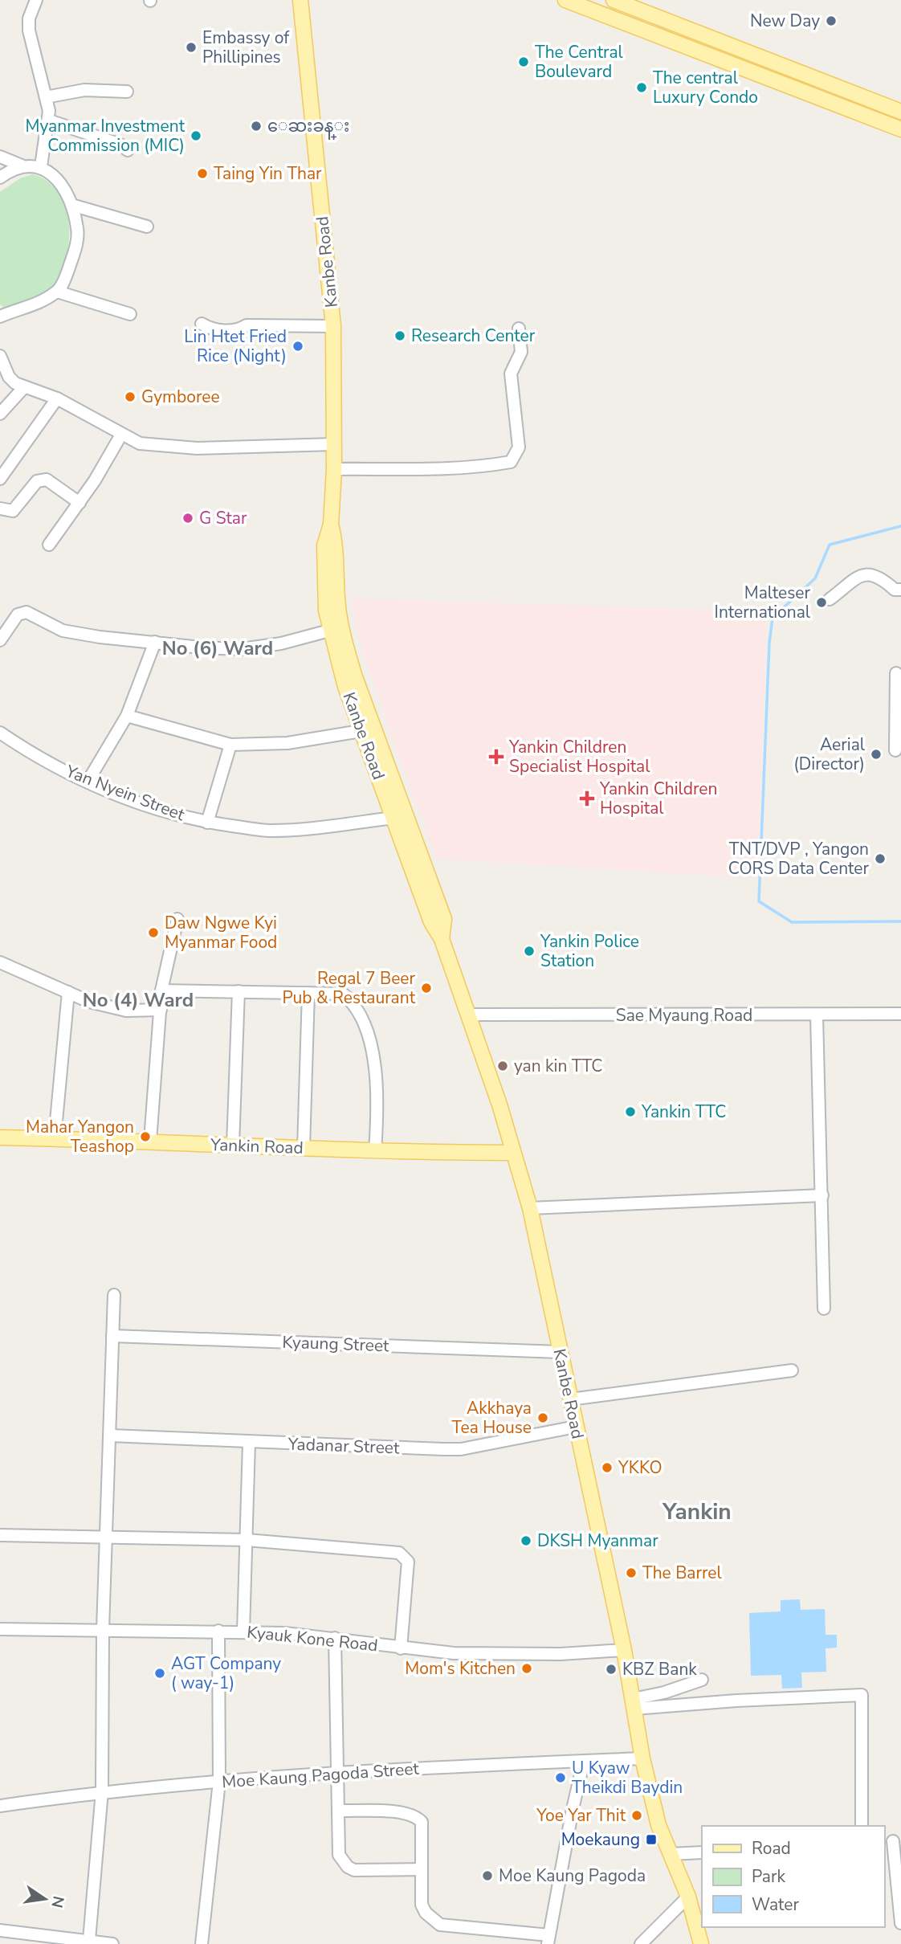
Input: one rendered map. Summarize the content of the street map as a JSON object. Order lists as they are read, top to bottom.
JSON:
{
  "streets": {
    "main road": ["Kanbe Road", "Yankin Road"],
    "street": [
      "Yan Nyein Street",
      "Sae Myaung Road",
      "Kyaung Street",
      "Yadanar Street",
      "Kyauk Kone Road",
      "Moe Kaung Pagoda Street"
    ]
  },
  "crossings": [
    ["Kanbe Road", "Yan Nyein Street"],
    ["Kanbe Road", "Sae Myaung Road"],
    ["Kanbe Road", "Yankin Road"],
    ["Kanbe Road", "Kyaung Street"],
    ["Kanbe Road", "Yadanar Street"],
    ["Kanbe Road", "Kyauk Kone Road"],
    ["Kanbe Road", "Moe Kaung Pagoda Street"]
  ],
  "districts": ["No (6) Ward", "No (4) Ward", "Yankin"],
  "places": {
    "other": [
      "New Day",
      "Embassy of Phillipines",
      "The Central Boulevard",
      "The central Luxury Condo",
      "ေဆးခန္း",
      "Myanmar Investment Commission (MIC)",
      "Taing Yin Thar",
      "Research Center",
      "Lin Htet Fried Rice (Night)",
      "Gymboree",
      "G Star",
      "Malteser International",
      "Aerial (Director)",
      "TNT/DVP , Yangon CORS Data Center",
      "Daw Ngwe Kyi Myanmar Food",
      "Yankin Police Station",
      "Regal 7 Beer Pub & Restaurant",
      "yan kin TTC",
      "Yankin TTC",
      "Mahar Yangon Teashop",
      "Akkhaya Tea House",
      "YKKO",
      "DKSH Myanmar",
      "The Barrel",
      "Mom's Kitchen",
      "KBZ Bank",
      "AGT Company ( way-1)",
      "U Kyaw Theikdi Baydin",
      "Yoe Yar Thit",
      "Moe Kaung Pagoda"
    ],
    "health": ["Yankin Children Specialist Hospital", "Yankin Children Hospital"],
    "transit": ["Moekaung"]
  },
  "legend": ["Road", "Park", "Water"],
  "north": "right"
}
